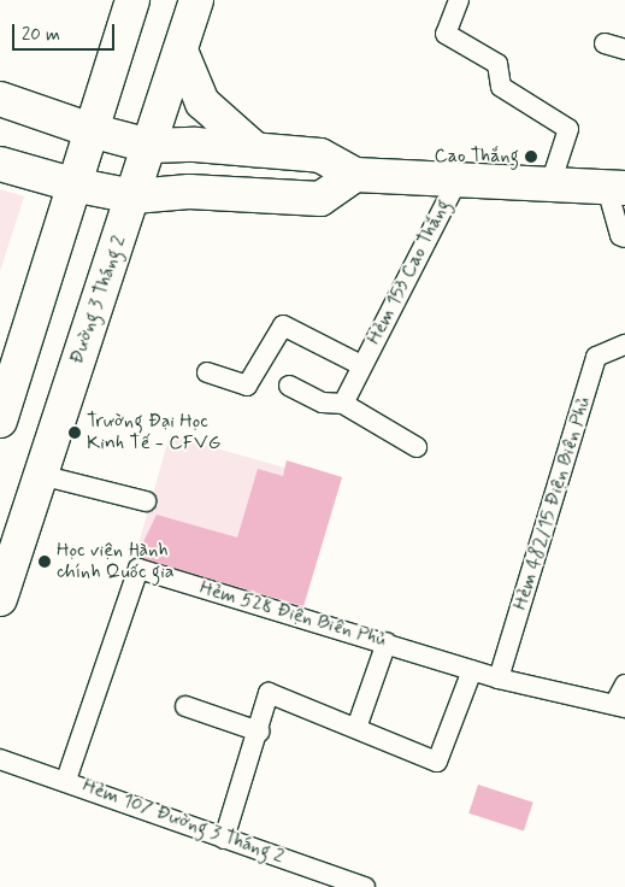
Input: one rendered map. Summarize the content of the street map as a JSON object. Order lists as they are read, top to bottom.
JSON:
{
  "streets": {
    "main road": ["Đường 3 Tháng 2"],
    "lane": [
      "Hẻm 153 Cao Thắng",
      "Hẻm 482/15 Điện Biên Phủ",
      "Hẻm 528 Điện Biên Phủ",
      "Hẻm 107 Đường 3 Tháng 2"
    ]
  },
  "crossings": [
    ["Hẻm 482/15 Điện Biên Phủ", "Hẻm 528 Điện Biên Phủ"],
    ["Hẻm 528 Điện Biên Phủ", "Hẻm 107 Đường 3 Tháng 2"]
  ],
  "places": ["Cao Thắng", "Trường Đại Học Kinh Tế - CFVG", "Học viện Hành chính Quốc gia"],
  "scale_bar": "20 m"
}
